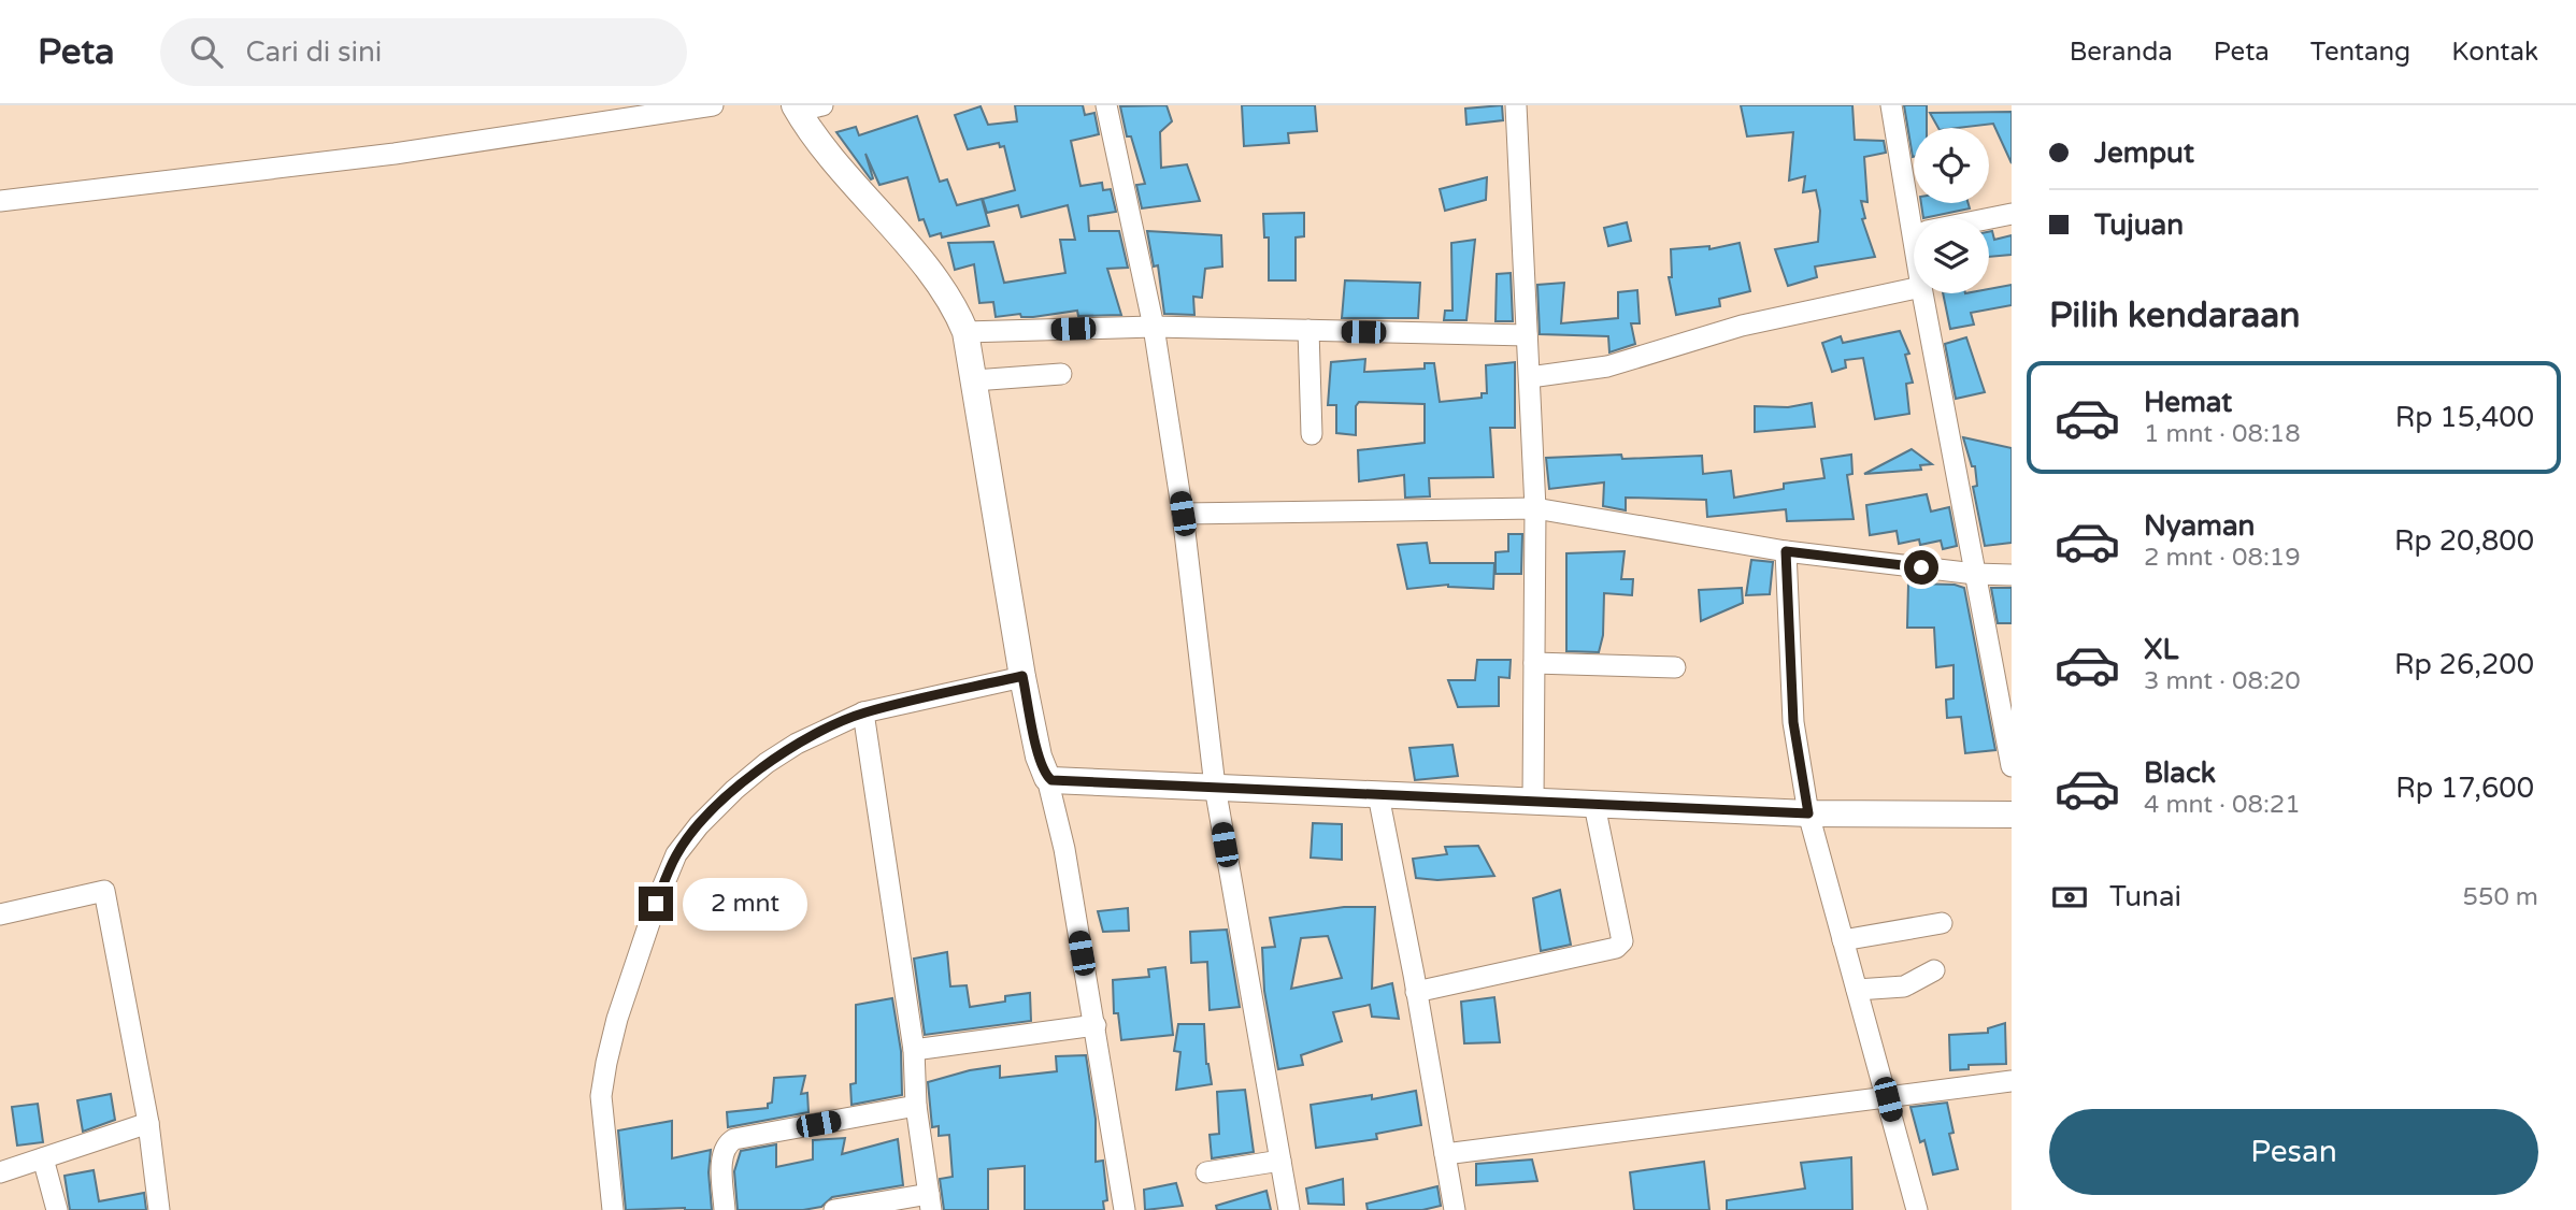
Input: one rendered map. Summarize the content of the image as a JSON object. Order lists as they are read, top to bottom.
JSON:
{
  "page": {
    "header": "Peta",
    "search": "Cari di sini",
    "nav": [
      "Beranda",
      "Peta",
      "Tentang",
      "Kontak"
    ],
    "banner": ["Jemput", "Tujuan"],
    "heading": "Pilih kendaraan",
    "list": [
      {
        "name": "Hemat",
        "note": "1 mnt · 08:18",
        "value": "Rp 15,400"
      },
      {
        "name": "Nyaman",
        "note": "2 mnt · 08:19",
        "value": "Rp 20,800"
      },
      {
        "name": "XL",
        "note": "3 mnt · 08:20",
        "value": "Rp 26,200"
      },
      {
        "name": "Black",
        "note": "4 mnt · 08:21",
        "value": "Rp 17,600"
      }
    ],
    "pay": ["Tunai", "550 m"],
    "bubble": "2 mnt",
    "buttons": "Pesan"
  }
}
